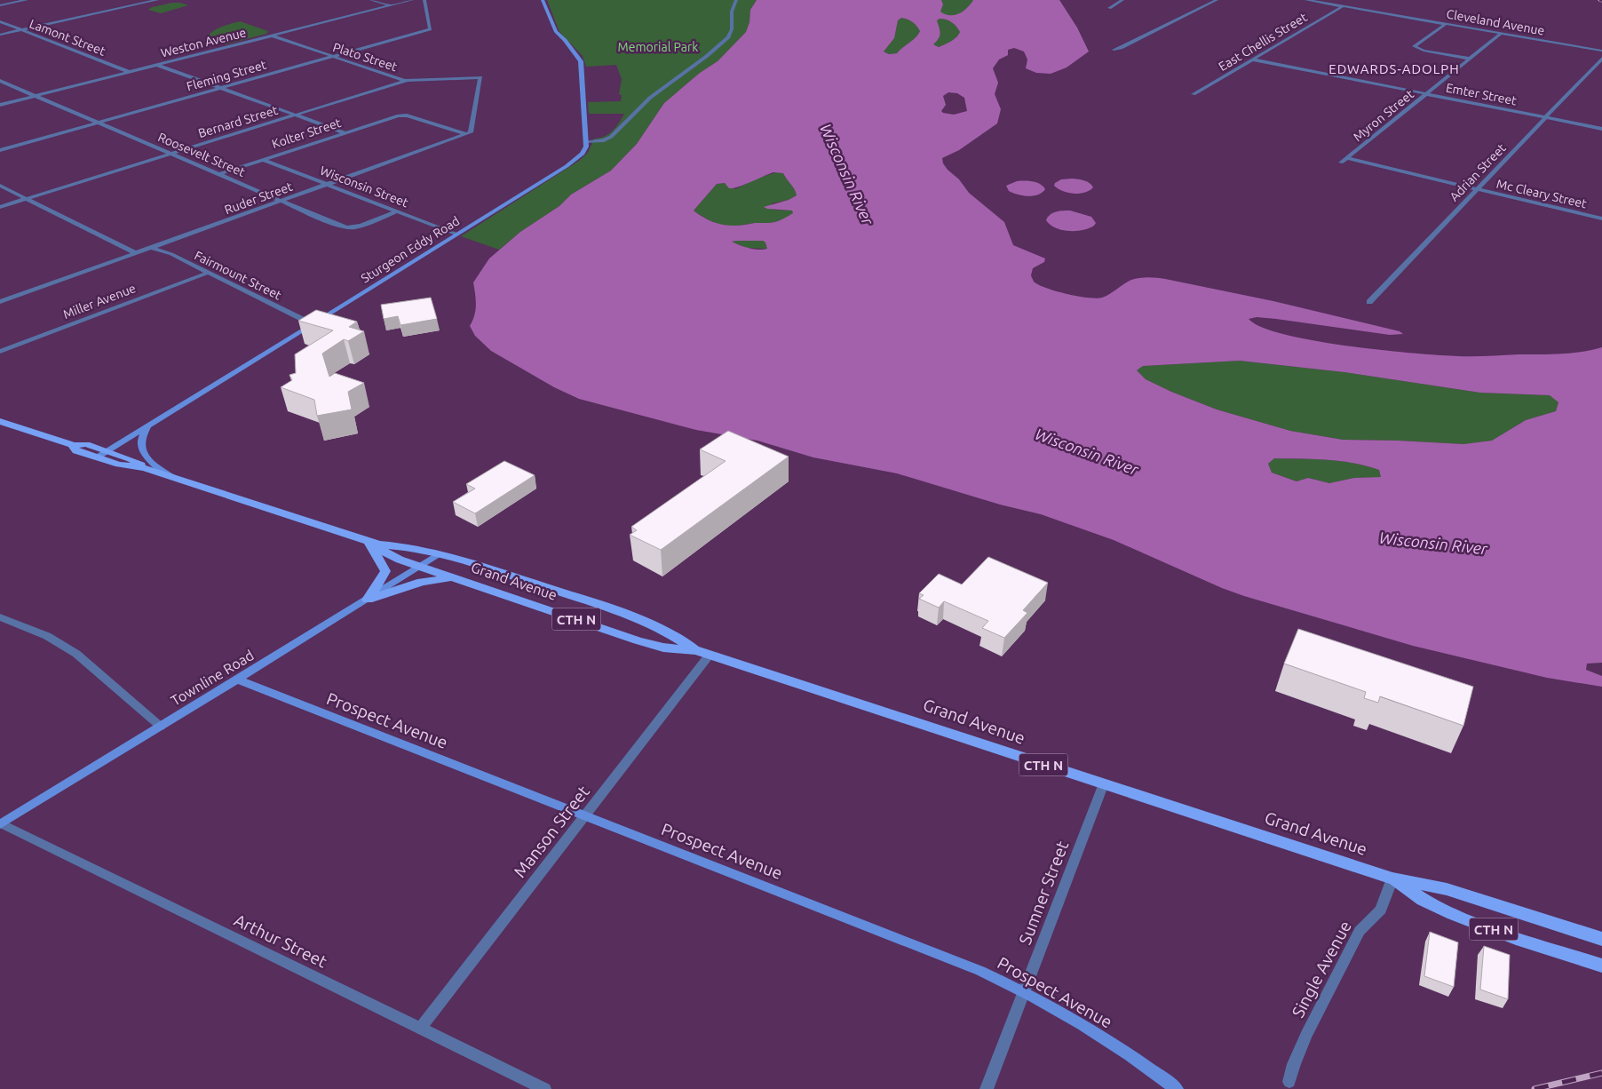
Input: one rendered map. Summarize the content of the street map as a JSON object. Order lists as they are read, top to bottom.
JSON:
{
  "streets": {
    "main road": ["Grand Avenue", "CTH N"],
    "street": [
      "Cleveland Avenue",
      "Lamont Street",
      "East Chellis Street",
      "Weston Avenue",
      "Plato Street",
      "Fleming Street",
      "Emter Street",
      "Myron Street",
      "Bernard Street",
      "Kolter Street",
      "Roosevelt Street",
      "Adrian Street",
      "Wisconsin Street",
      "Mc Cleary Street",
      "Ruder Street",
      "Sturgeon Eddy Road",
      "Fairmount Street",
      "Miller Avenue",
      "Townline Road",
      "Prospect Avenue",
      "Manson Street",
      "Sumner Street",
      "Arthur Street",
      "Single Avenue"
    ]
  },
  "crossings": [
    ["Cleveland Avenue", "East Chellis Street"],
    ["Cleveland Avenue", "Myron Street"],
    ["Lamont Street", "Weston Avenue"],
    ["East Chellis Street", "Emter Street"],
    ["Weston Avenue", "Plato Street"],
    ["Weston Avenue", "Roosevelt Street"],
    ["Plato Street", "Fleming Street"],
    ["Plato Street", "Bernard Street"],
    ["Plato Street", "Kolter Street"],
    ["Plato Street", "Ruder Street"],
    ["Fleming Street", "Roosevelt Street"],
    ["Emter Street", "Myron Street"],
    ["Emter Street", "Adrian Street"],
    ["Myron Street", "Mc Cleary Street"],
    ["Bernard Street", "Roosevelt Street"],
    ["Kolter Street", "Roosevelt Street"],
    ["Kolter Street", "Wisconsin Street"],
    ["Kolter Street", "Ruder Street"],
    ["Roosevelt Street", "Wisconsin Street"],
    ["Roosevelt Street", "Ruder Street"],
    ["Adrian Street", "Mc Cleary Street"],
    ["Wisconsin Street", "Ruder Street"],
    ["Wisconsin Street", "Sturgeon Eddy Road"],
    ["Ruder Street", "Fairmount Street"],
    ["Sturgeon Eddy Road", "Fairmount Street"],
    ["Sturgeon Eddy Road", "Grand Avenue"],
    ["Fairmount Street", "Miller Avenue"],
    ["Grand Avenue", "Townline Road"],
    ["Grand Avenue", "Manson Street"],
    ["Grand Avenue", "Sumner Street"],
    ["Grand Avenue", "Single Avenue"],
    ["Townline Road", "Prospect Avenue"],
    ["Townline Road", "Arthur Street"],
    ["Prospect Avenue", "Manson Street"],
    ["Prospect Avenue", "Sumner Street"],
    ["Manson Street", "Arthur Street"]
  ],
  "districts": ["EDWARDS-ADOLPH"],
  "water": ["Wisconsin River"],
  "parks": ["Memorial Park"]
}
